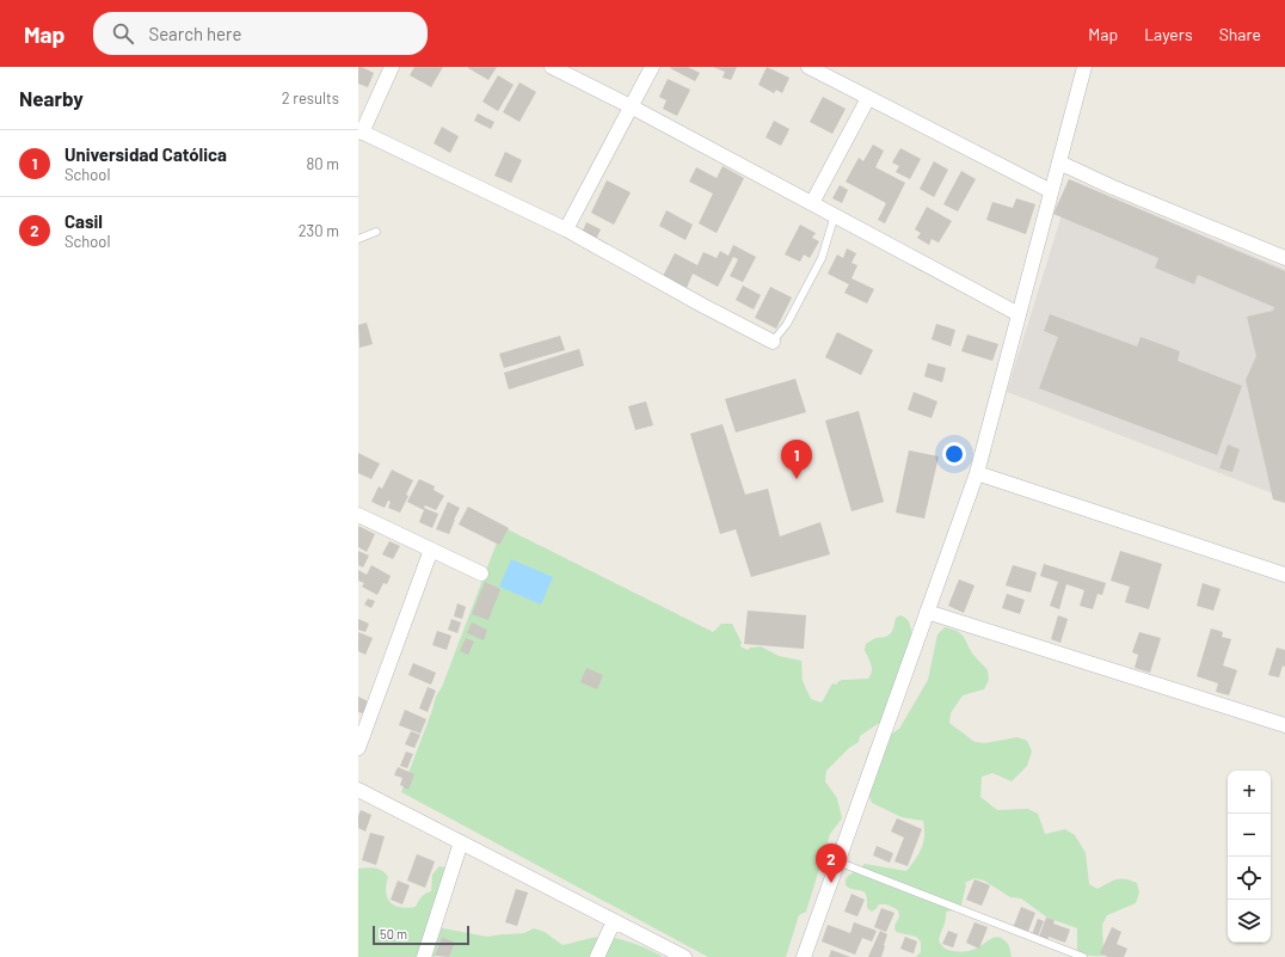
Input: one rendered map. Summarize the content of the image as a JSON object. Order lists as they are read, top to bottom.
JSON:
{
  "scale_bar": "50 m",
  "page": {
    "header": "Map",
    "search": "Search here",
    "nav": ["Map", "Layers", "Share"],
    "heading": ["Nearby", "2 results"],
    "list": [
      {
        "mark": "1",
        "name": "Universidad Católica",
        "note": "School",
        "value": "80 m"
      },
      {
        "mark": "2",
        "name": "Casil",
        "note": "School",
        "value": "230 m"
      }
    ],
    "pins": ["1", "2"],
    "map_buttons": ["+", "−"],
    "scale": "50 m"
  }
}
